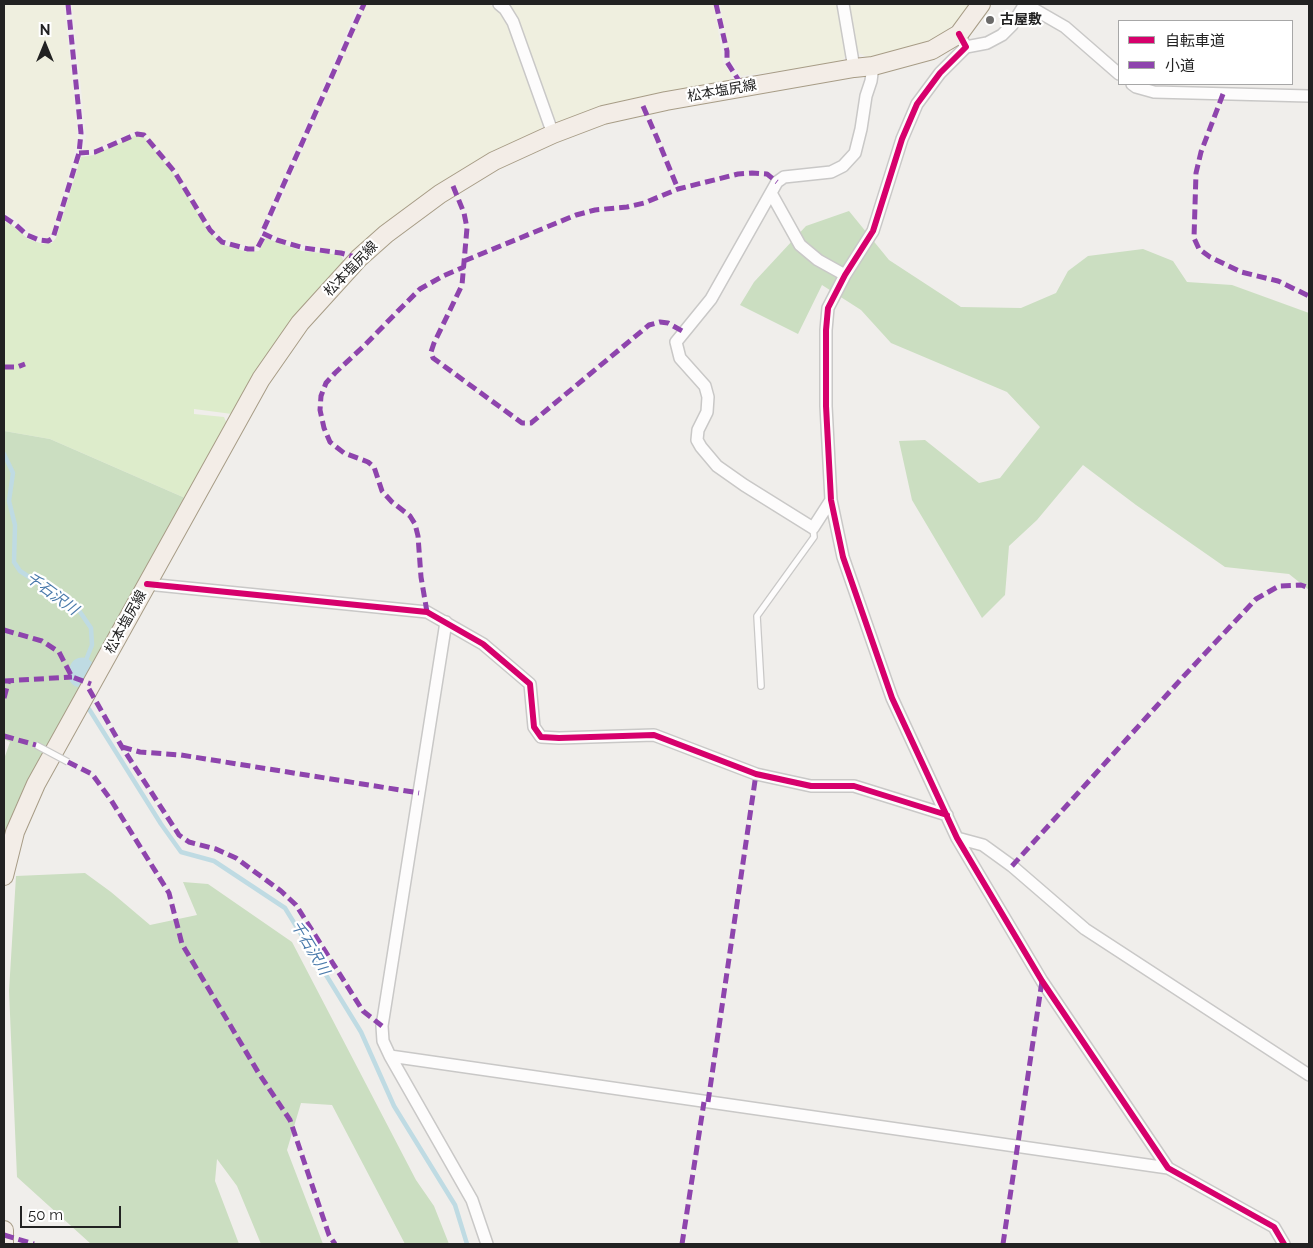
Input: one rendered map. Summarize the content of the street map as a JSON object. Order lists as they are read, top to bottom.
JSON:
{
  "streets": {
    "main road": ["松本塩尻線"]
  },
  "water": ["千石沢川"],
  "places": ["古屋敷"],
  "legend": ["自転車道", "小道"],
  "scale_bar": "50 m",
  "north": "top"
}
